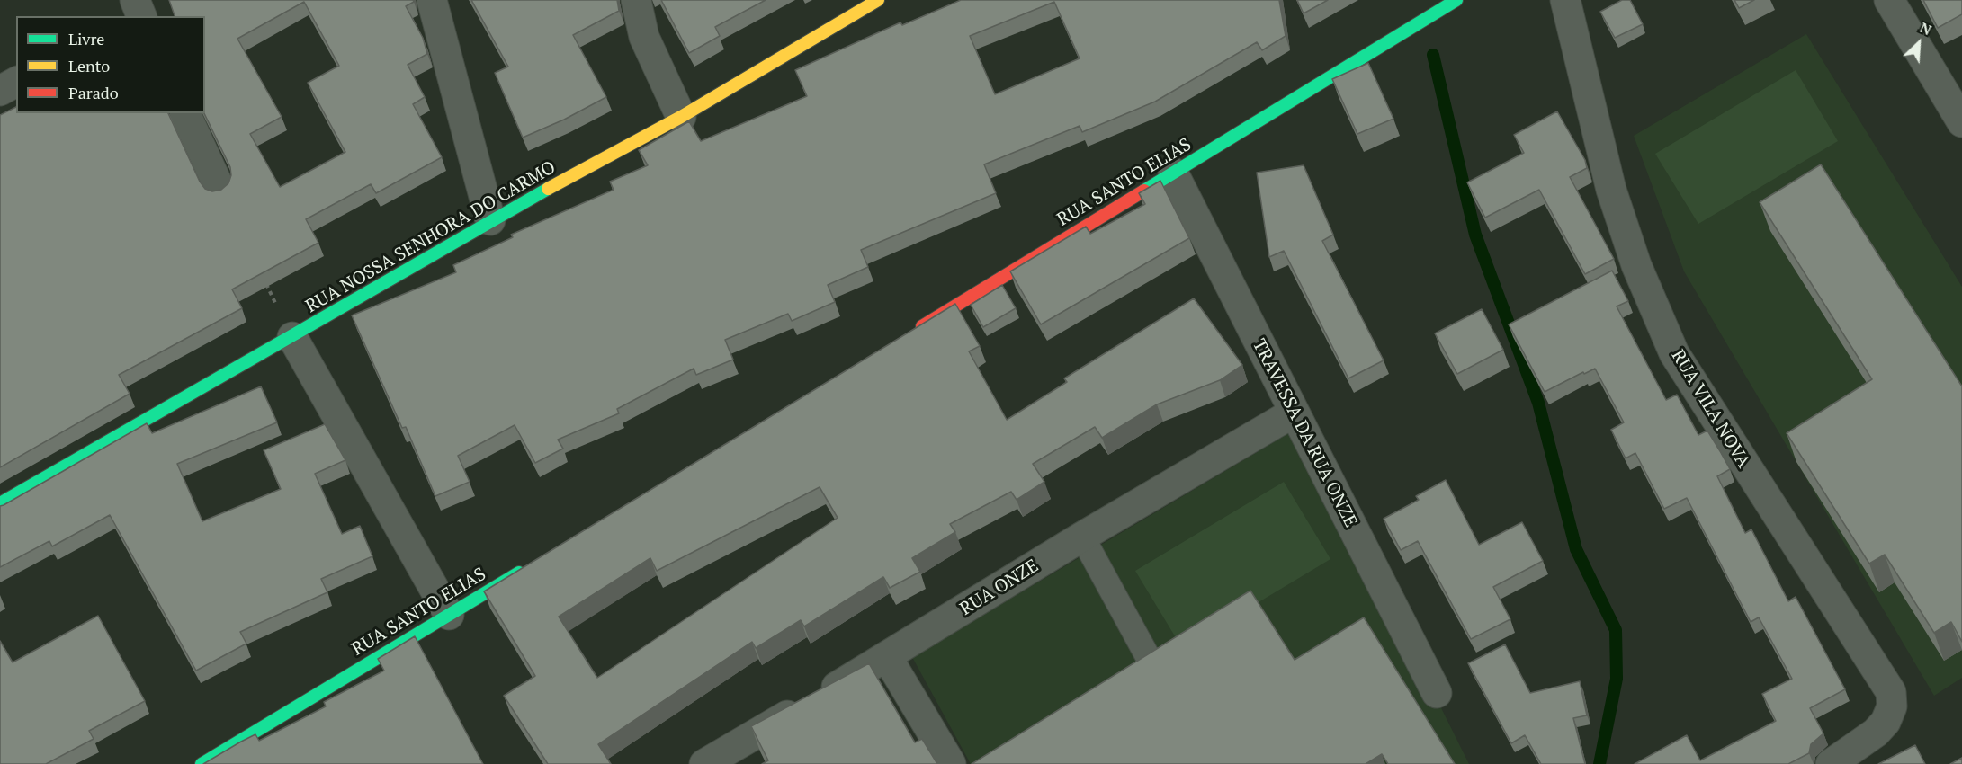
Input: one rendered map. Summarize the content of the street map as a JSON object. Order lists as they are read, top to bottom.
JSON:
{
  "streets": {
    "main road": ["RUA SANTO ELIAS", "RUA NOSSA SENHORA DO CARMO"],
    "street": ["RUA VILA NOVA", "TRAVESSA DA RUA ONZE", "RUA ONZE"]
  },
  "crossings": [
    ["RUA SANTO ELIAS", "TRAVESSA DA RUA ONZE"],
    ["TRAVESSA DA RUA ONZE", "RUA ONZE"]
  ],
  "legend": ["Livre", "Lento", "Parado"],
  "north": "top right"
}
